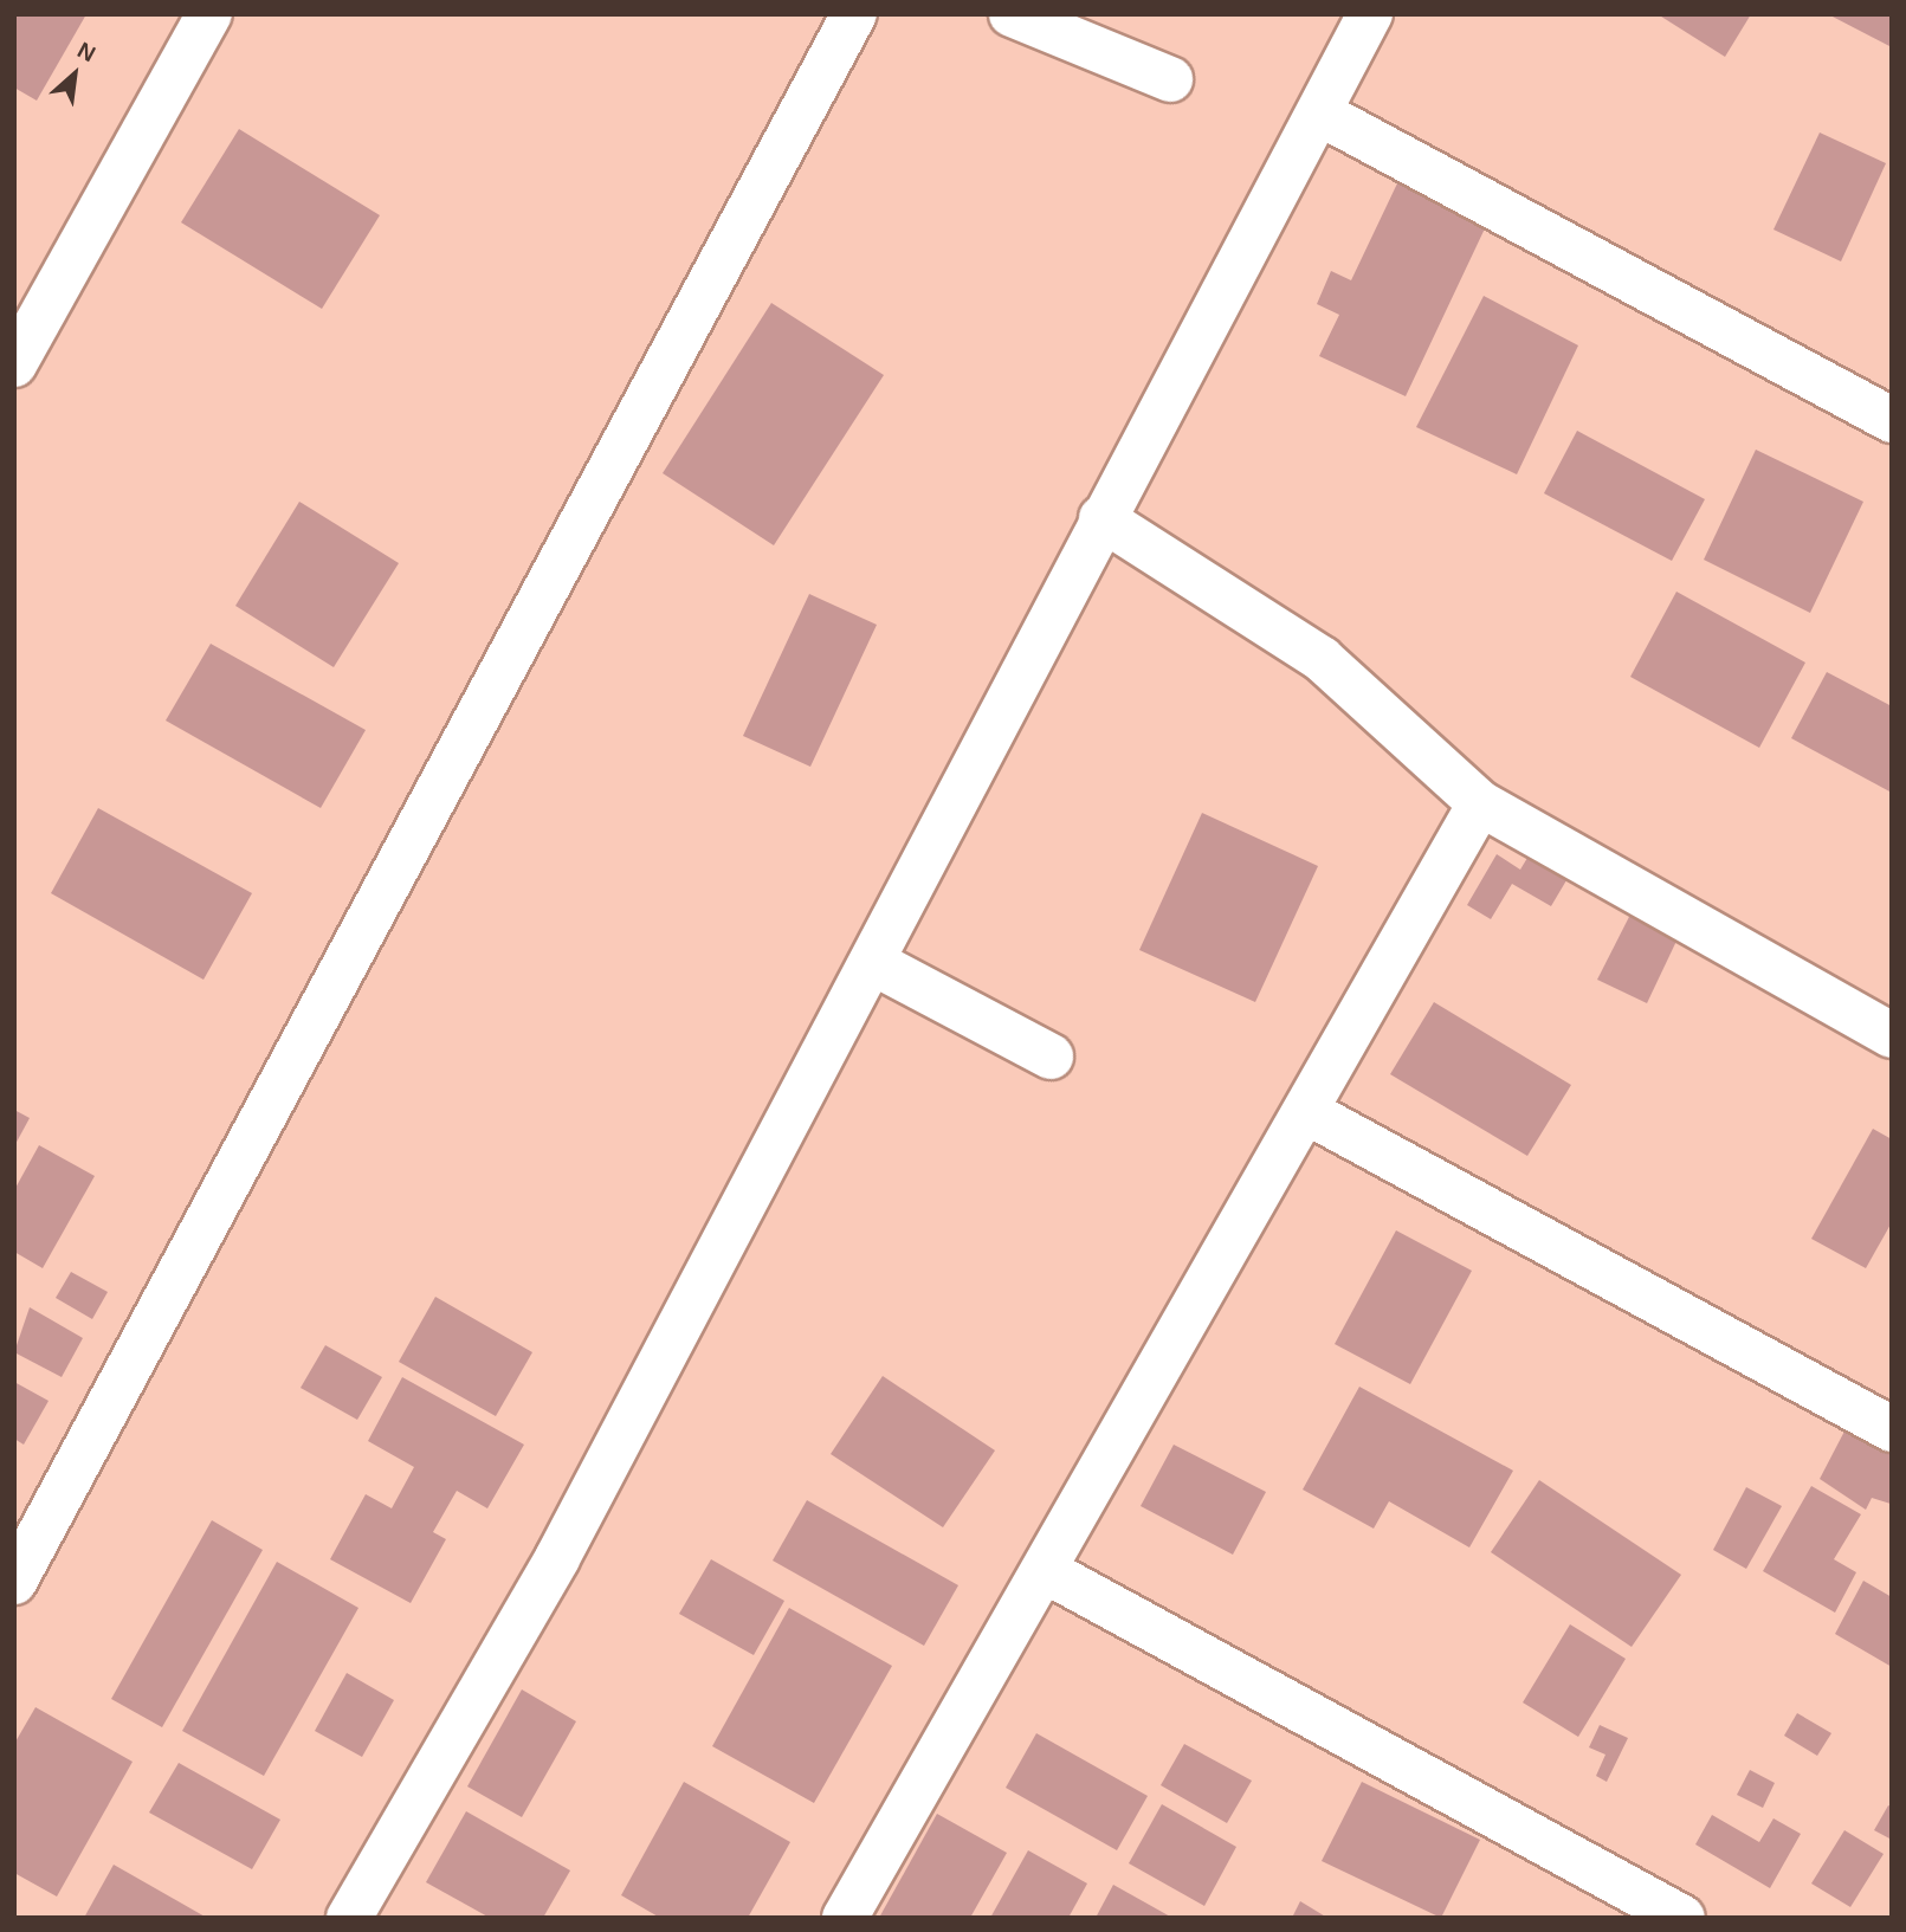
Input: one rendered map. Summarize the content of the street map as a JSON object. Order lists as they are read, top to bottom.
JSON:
{
  "north": "top right"
}
